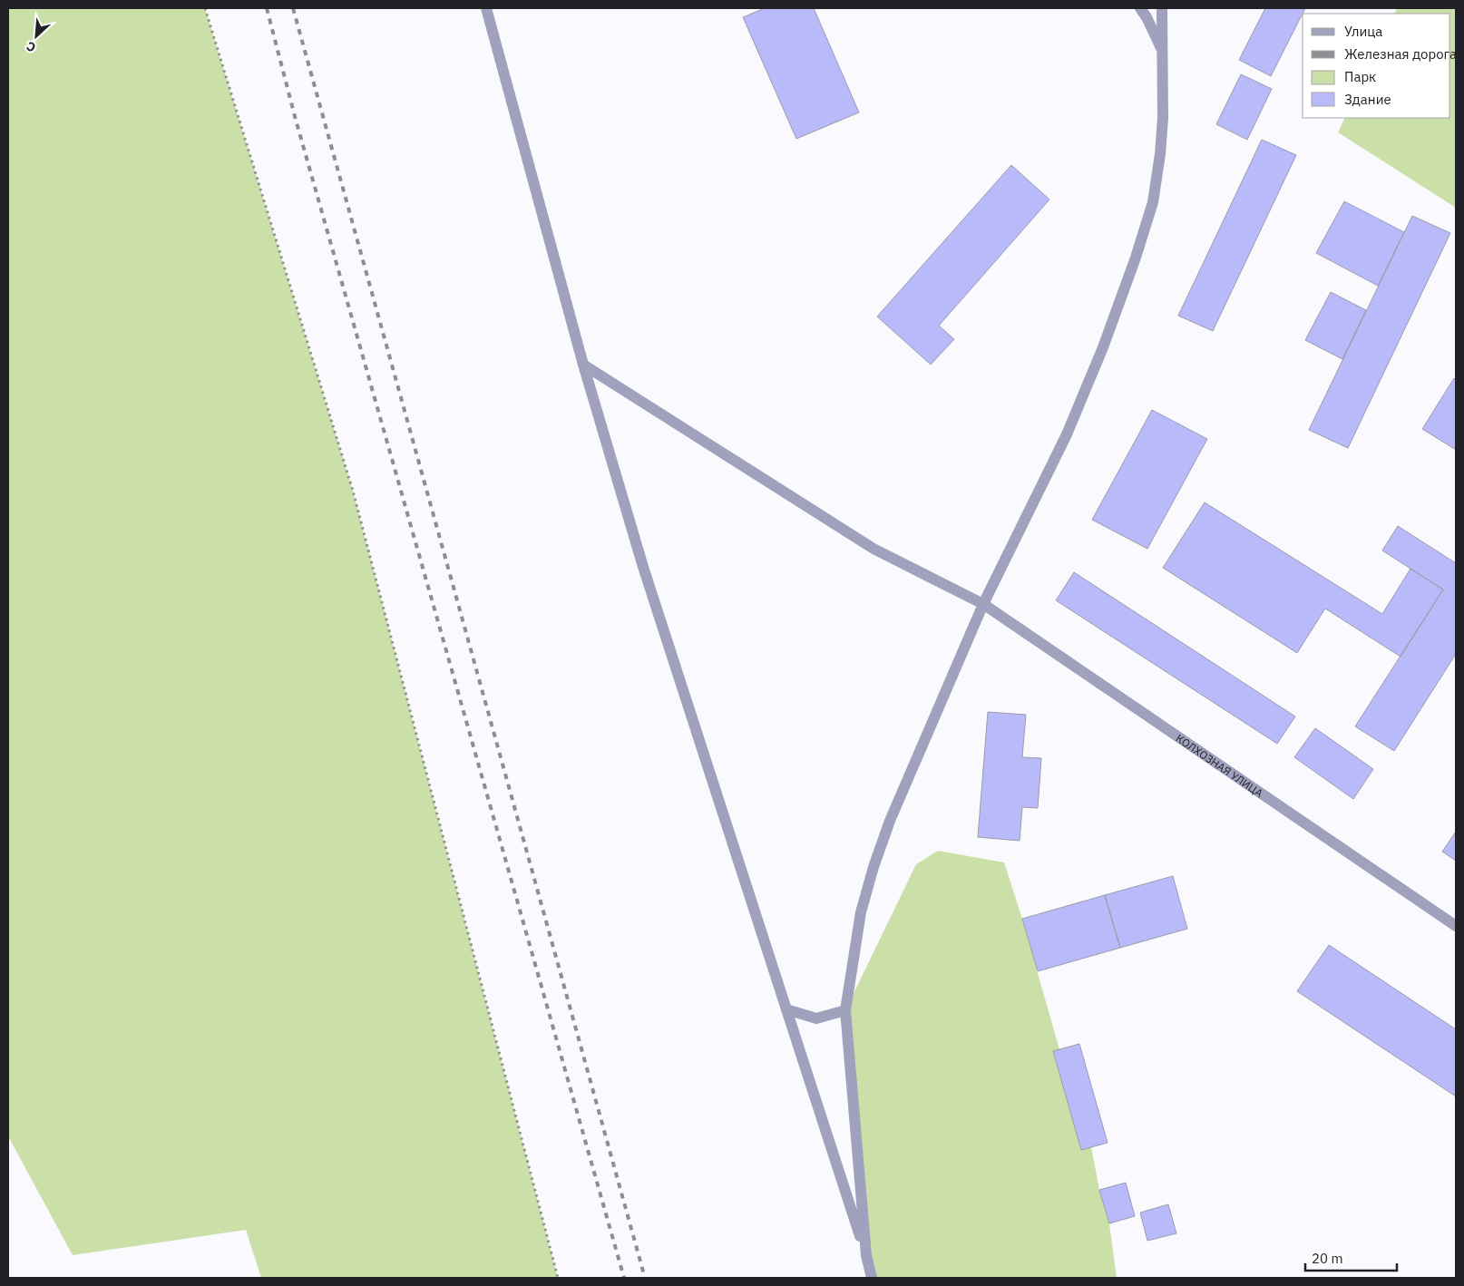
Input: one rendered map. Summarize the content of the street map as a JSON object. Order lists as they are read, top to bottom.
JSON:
{
  "streets": {
    "street": ["КОЛХОЗНАЯ УЛИЦА"]
  },
  "legend": [
    "Улица",
    "Железная дорога",
    "Парк",
    "Здание"
  ],
  "scale_bar": "20 m",
  "north": "bottom left"
}
